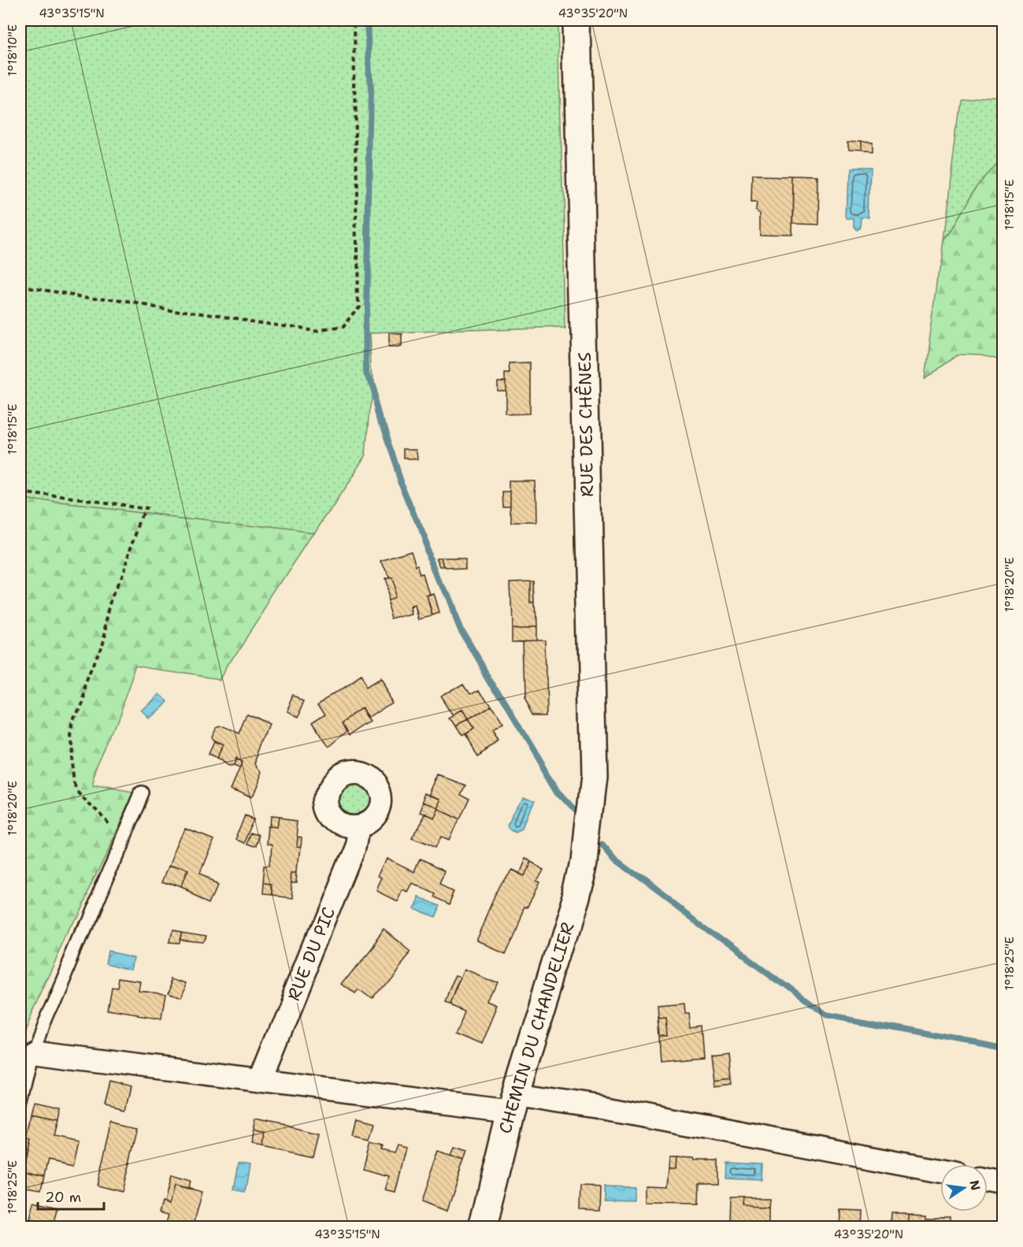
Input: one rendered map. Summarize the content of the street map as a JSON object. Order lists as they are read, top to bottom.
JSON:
{
  "streets": {
    "street": ["RUE DES CHÊNES", "RUE DU PIC", "CHEMIN DU CHANDELIER"]
  },
  "crossings": [
    ["RUE DES CHÊNES", "CHEMIN DU CHANDELIER"]
  ],
  "scale_bar": "20 m",
  "north": "right",
  "coordinates": [
    "43°35'15\"N",
    "43°35'20\"N",
    "1°18'10\"E",
    "1°18'15\"E",
    "1°18'20\"E",
    "1°18'25\"E"
  ]
}
